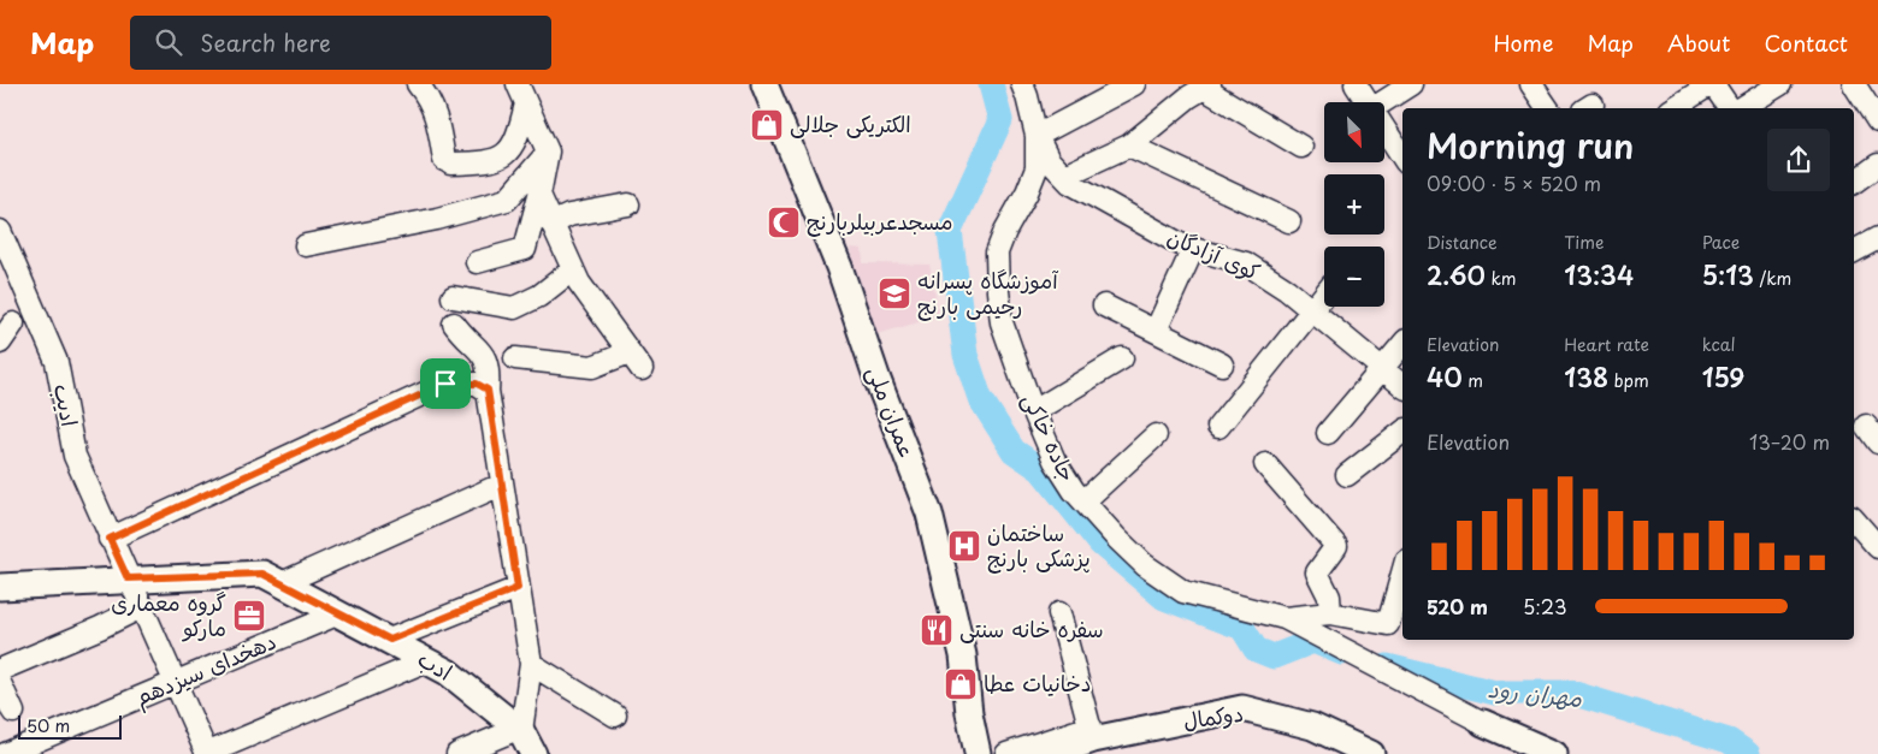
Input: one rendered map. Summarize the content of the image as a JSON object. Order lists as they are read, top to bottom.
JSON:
{
  "streets": {
    "main road": ["عمران ملی", "ادب", "دوکمال"],
    "street": [
      "کوی آزادگان",
      "ادیب",
      "جاده خاکی",
      "دهخدای سیزدهم"
    ]
  },
  "crossings": [
    ["کوی آزادگان", "جاده خاکی"],
    ["ادیب", "ادب"],
    ["ادیب", "دهخدای سیزدهم"],
    ["ادب", "دهخدای سیزدهم"]
  ],
  "water": ["مهران رود"],
  "places": {
    "shop": ["الکتریکی جلالی", "دخانیات عطا"],
    "mosque": ["مسجدعربیلربارنج"],
    "school or university": ["آموزشگاه پسرانه رحیمی بارنج"],
    "hospital": ["ساختمان پزشکی بارنج"],
    "office": ["گروه معماری مارکو"],
    "restaurant": ["سفره خانه سنتی"]
  },
  "scale_bar": "50 m",
  "north": "bottom right",
  "page": {
    "header": "Map",
    "search": "Search here",
    "nav": [
      "Home",
      "Map",
      "About",
      "Contact"
    ],
    "map_buttons": ["+", "−"],
    "heading": ["Morning run", "09:00 · 5 × 520 m"],
    "stats": [
      ["Distance", "2.60 km"],
      ["Time", "13:34"],
      ["Pace", "5:13 /km"],
      ["Elevation", "40 m"],
      ["Heart rate", "138 bpm"],
      ["kcal", "159"]
    ],
    "chart": ["Elevation", "13–20 m"],
    "list": [
      {
        "name": "520 m",
        "note": "5:23"
      }
    ],
    "scale": "50 m"
  }
}
